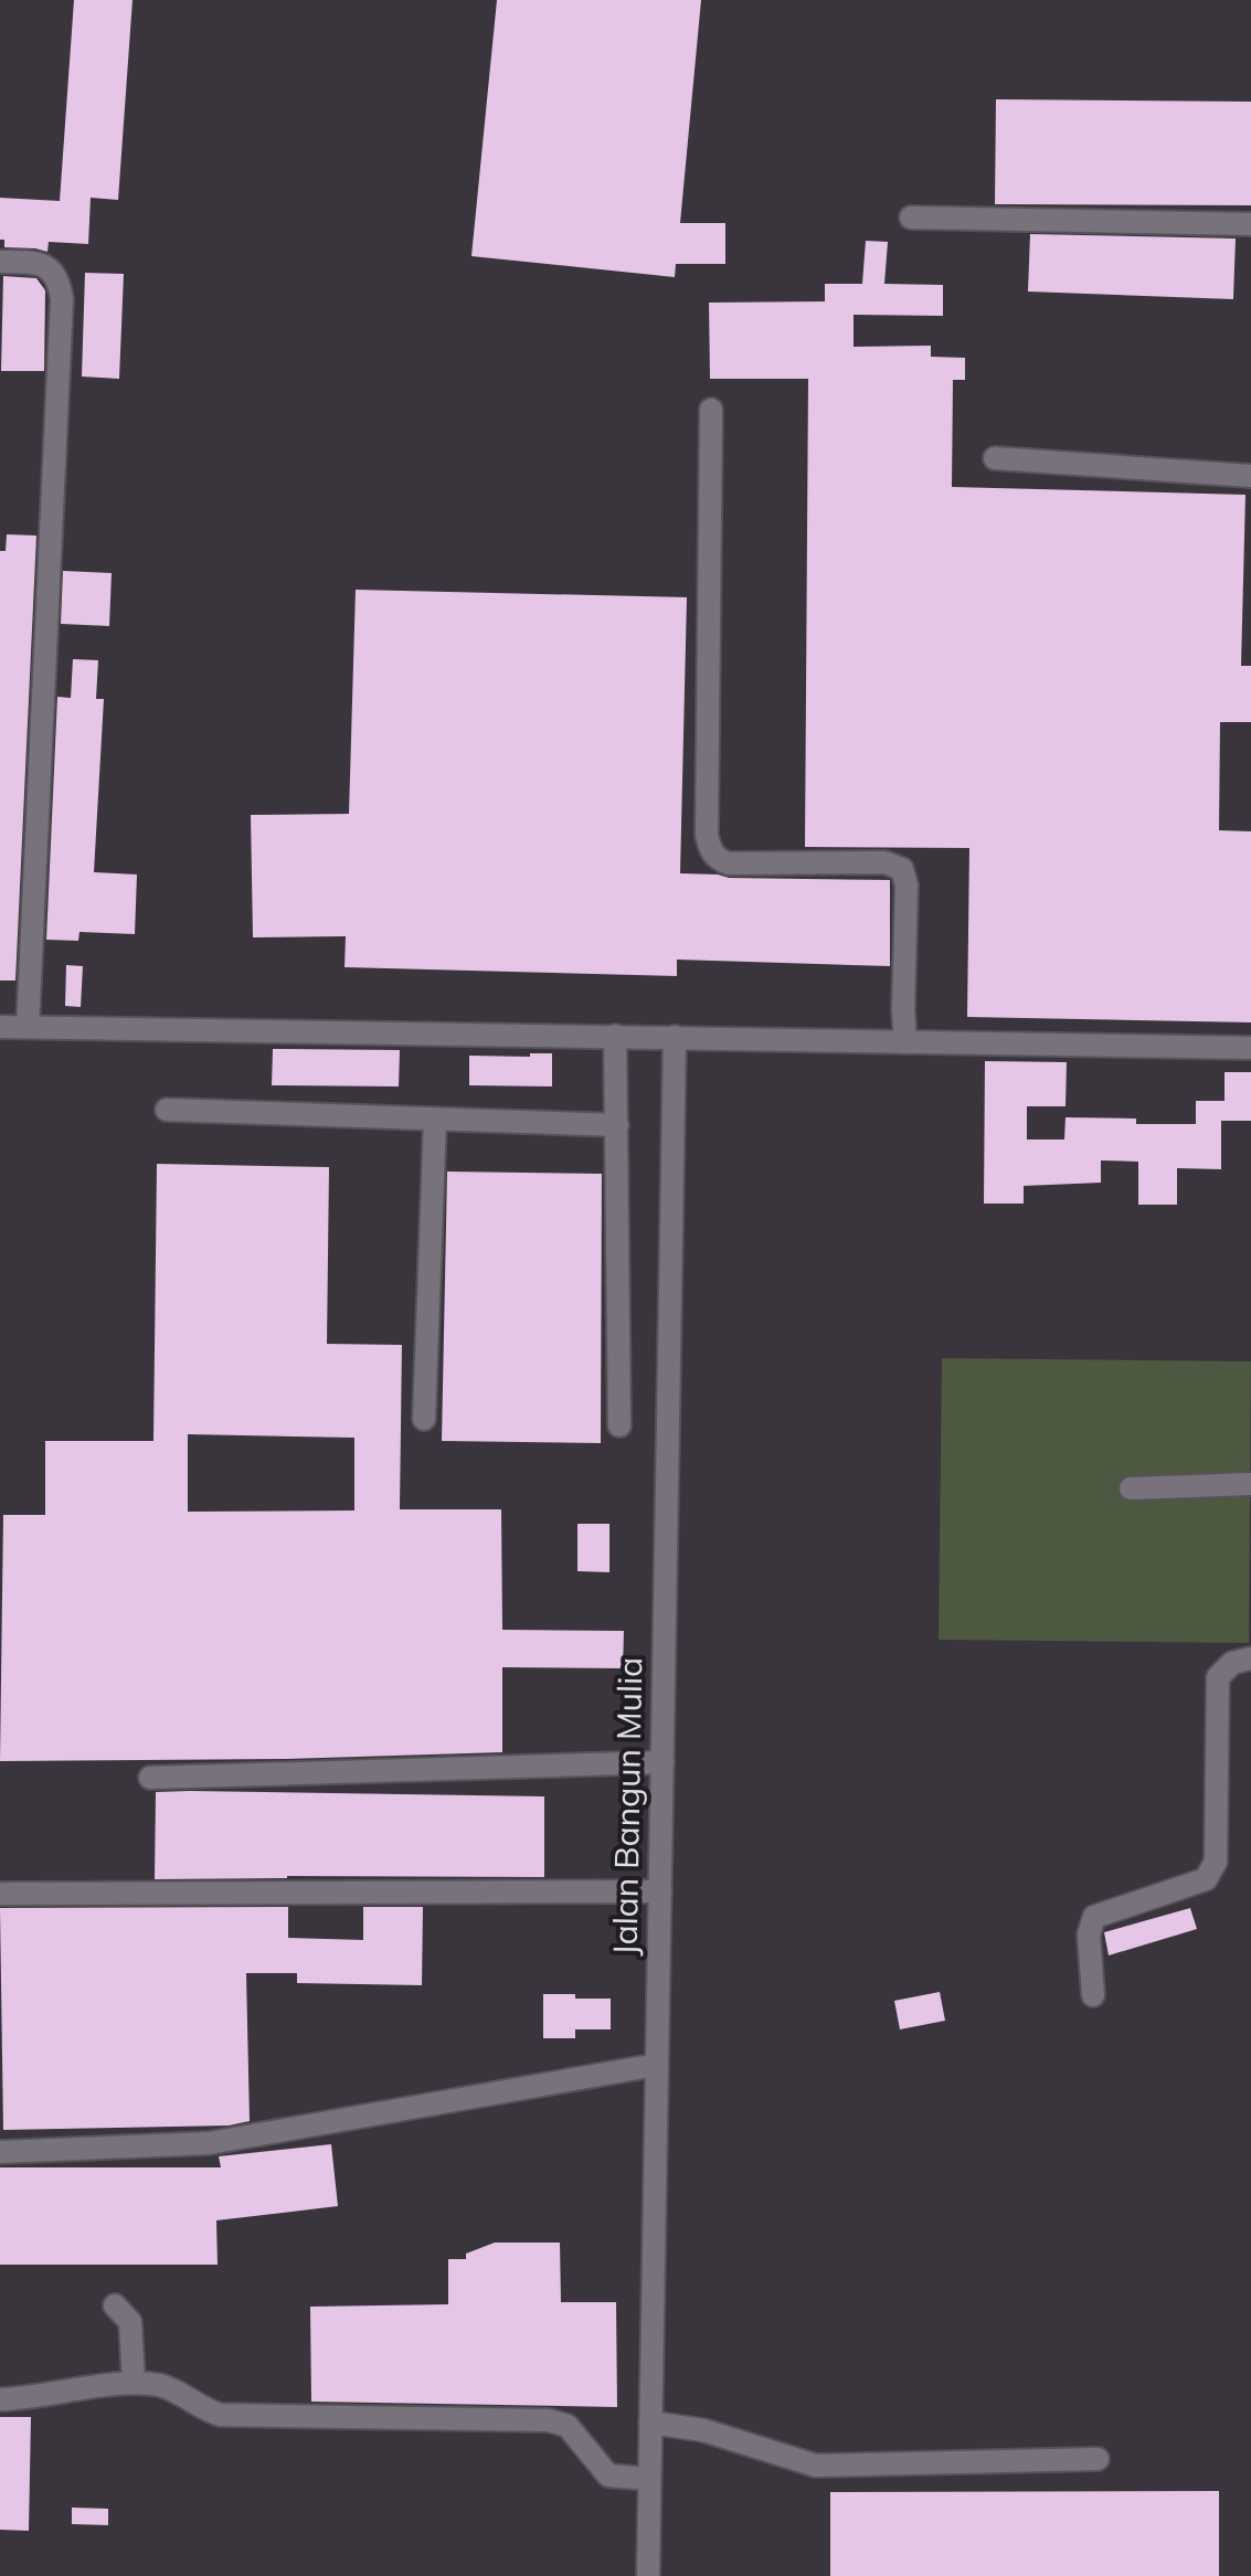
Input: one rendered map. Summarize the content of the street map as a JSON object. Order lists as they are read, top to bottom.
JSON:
{
  "streets": {
    "street": ["Jalan Bangun Mulia"]
  }
}
